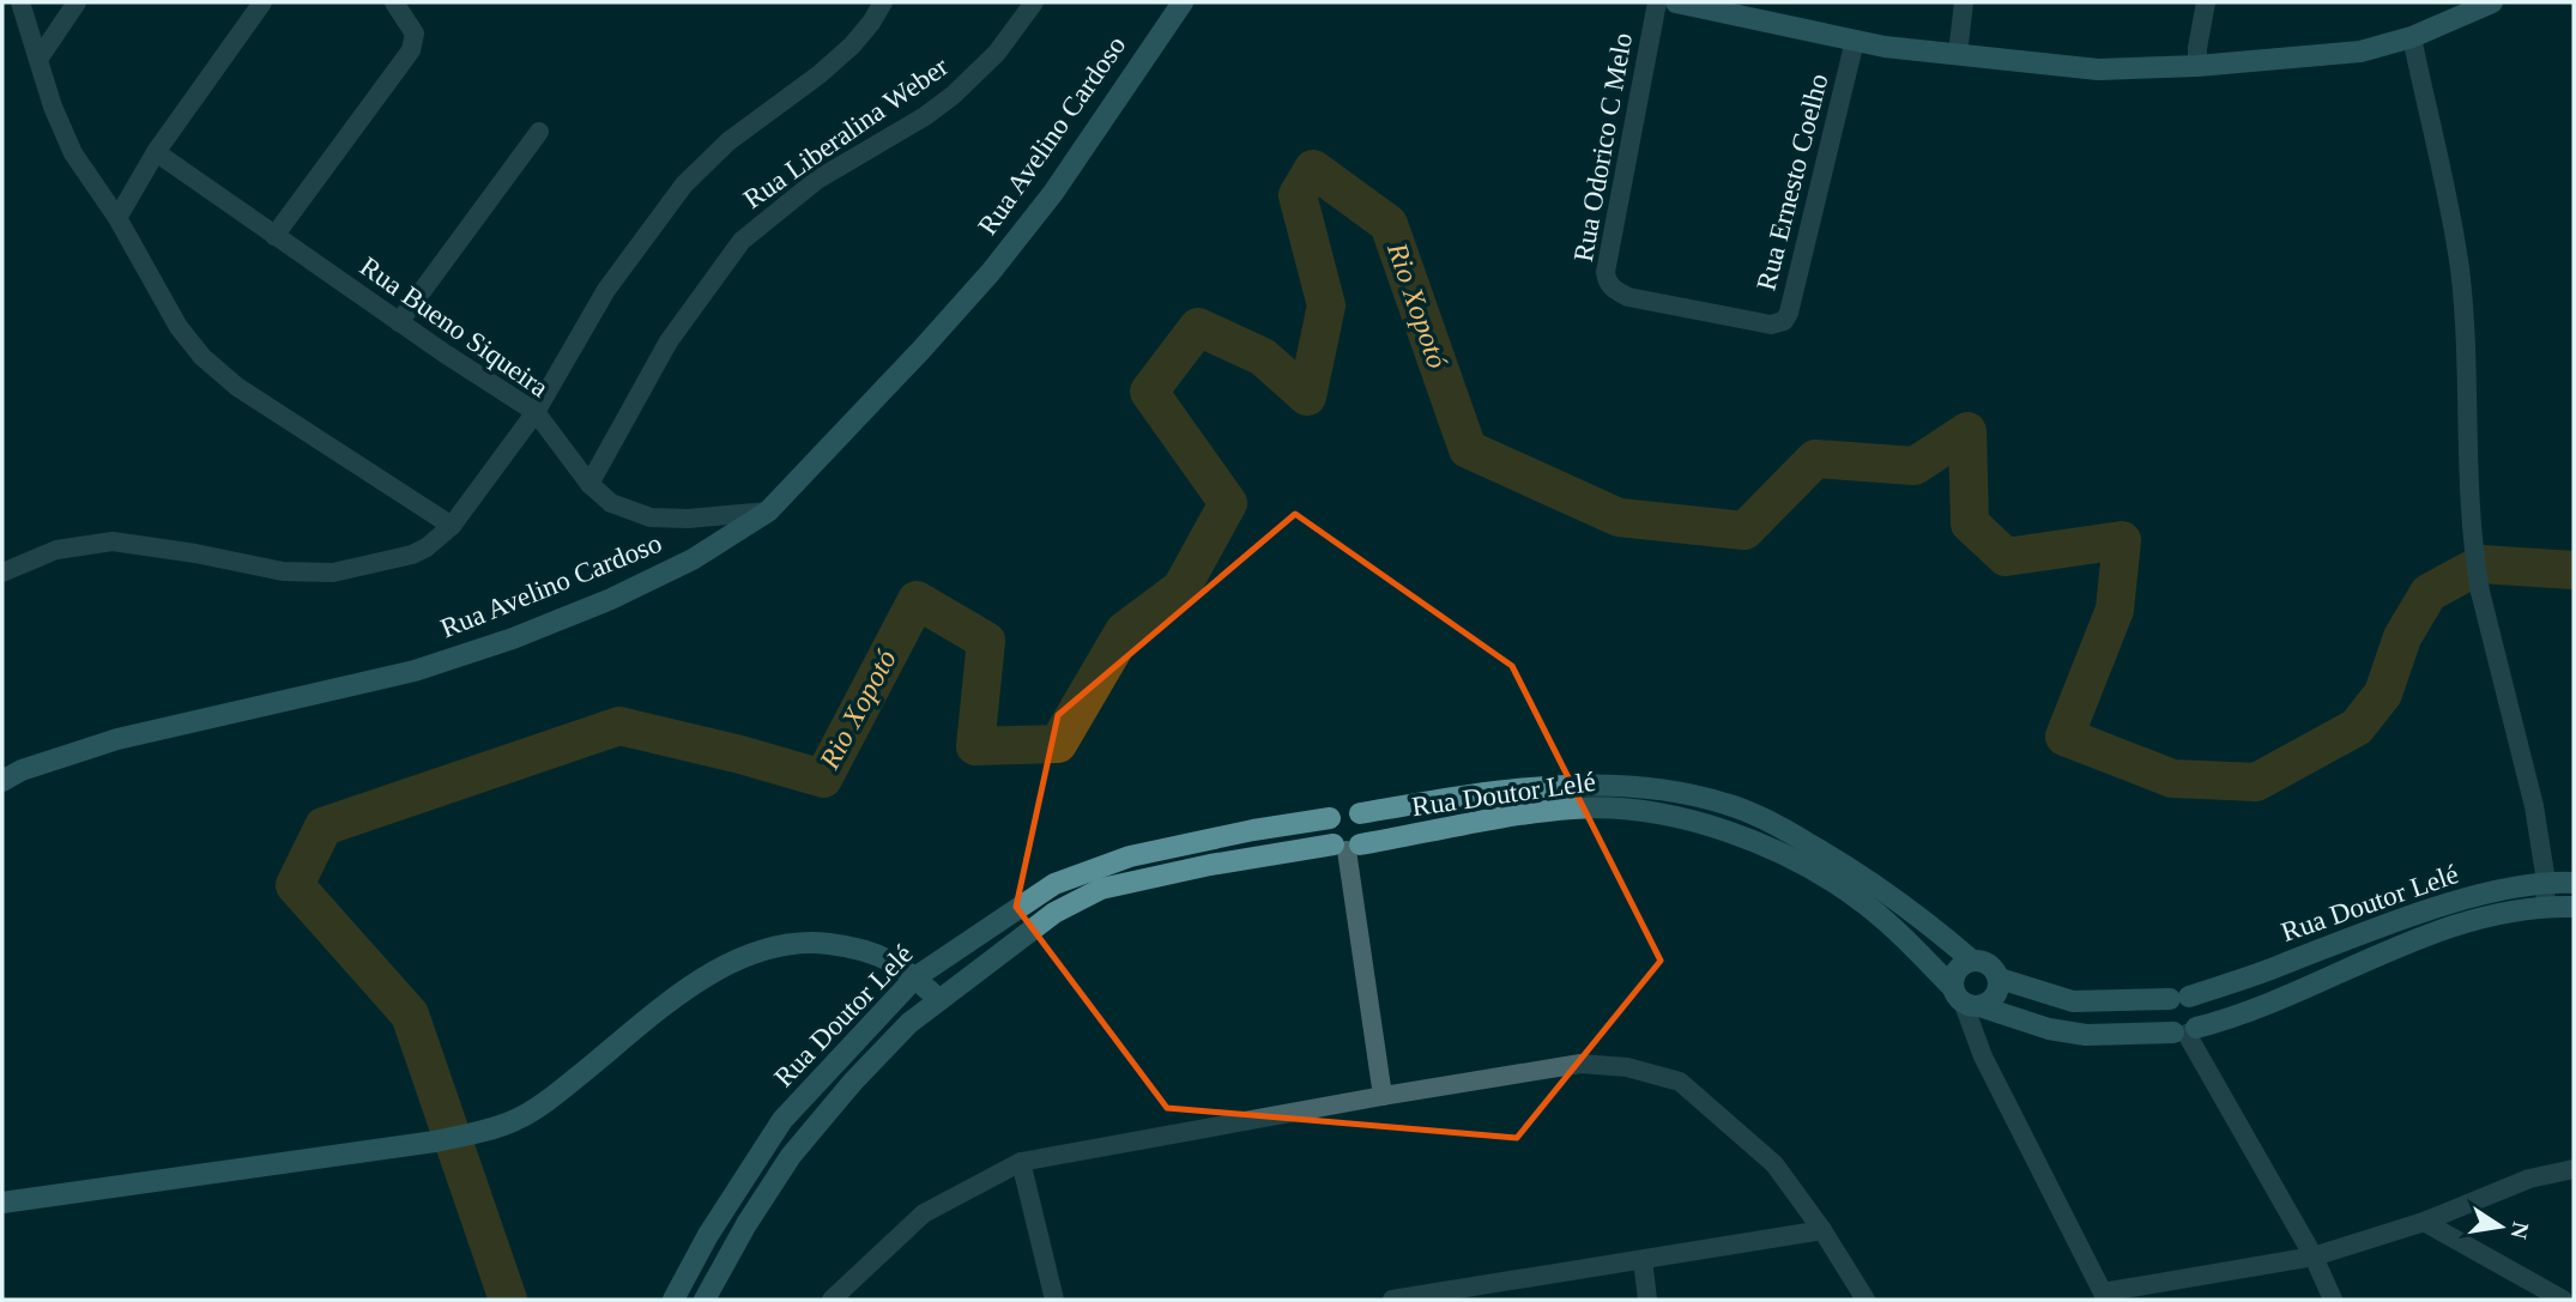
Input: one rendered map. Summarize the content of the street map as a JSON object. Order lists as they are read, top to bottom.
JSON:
{
  "streets": {
    "street": [
      "Rua Liberalina Weber",
      "Rua Avelino Cardoso",
      "Rua Odorico C Melo",
      "Rua Ernesto Coelho",
      "Rua Bueno Siqueira",
      "Rua Doutor Lelé"
    ]
  },
  "crossings": [
    ["Rua Liberalina Weber", "Rua Bueno Siqueira"],
    ["Rua Avelino Cardoso", "Rua Bueno Siqueira"],
    ["Rua Odorico C Melo", "Rua Ernesto Coelho"]
  ],
  "water": ["Rio Xopotó"],
  "north": "right"
}
